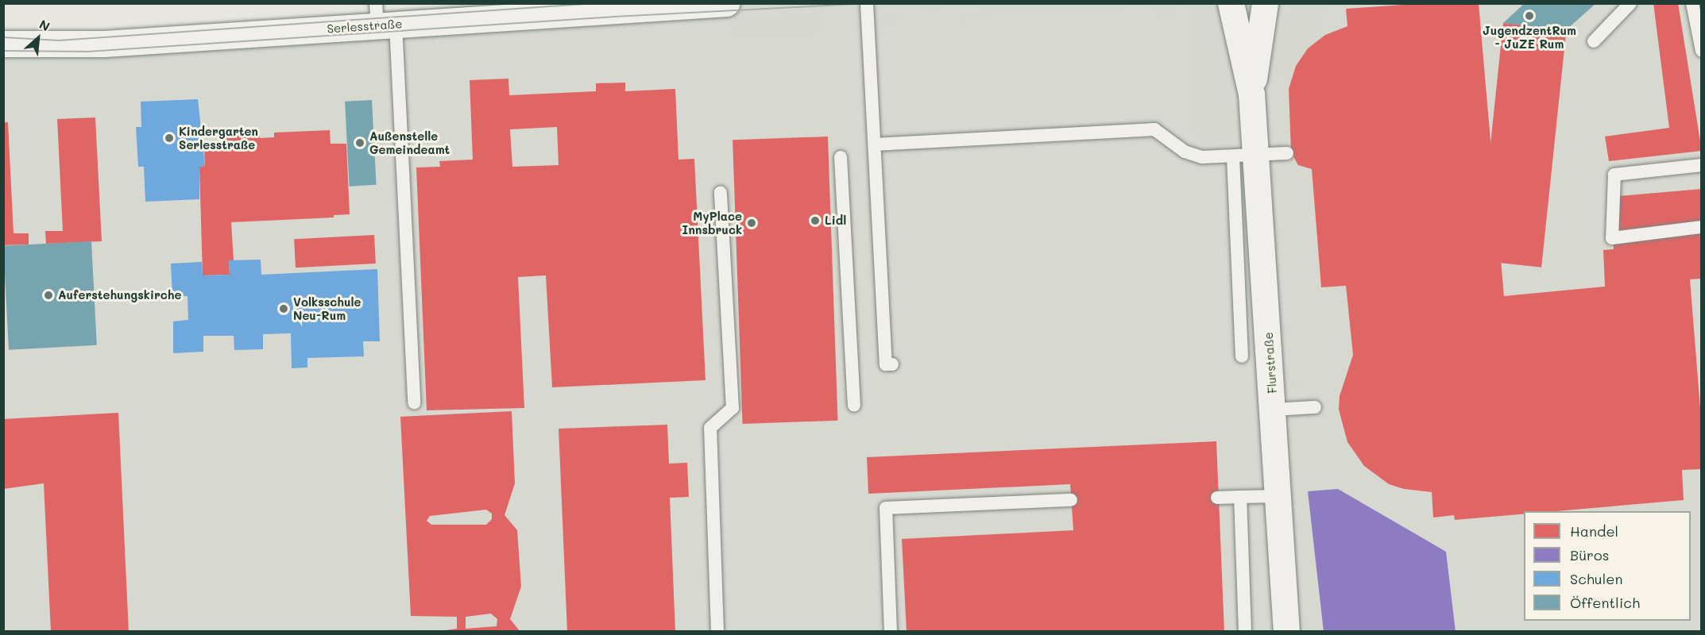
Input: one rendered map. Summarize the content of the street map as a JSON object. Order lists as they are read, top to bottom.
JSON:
{
  "streets": {
    "street": ["Serlesstraße", "Flurstraße"]
  },
  "places": [
    "JugendzentRum - JuZE Rum",
    "Kindergarten Serlesstraße",
    "Außenstelle Gemeindeamt",
    "Lidl",
    "MyPlace Innsbruck",
    "Auferstehungskirche",
    "Volksschule Neu-Rum"
  ],
  "legend": [
    "Handel",
    "Büros",
    "Schulen",
    "Öffentlich"
  ],
  "north": "top right"
}
